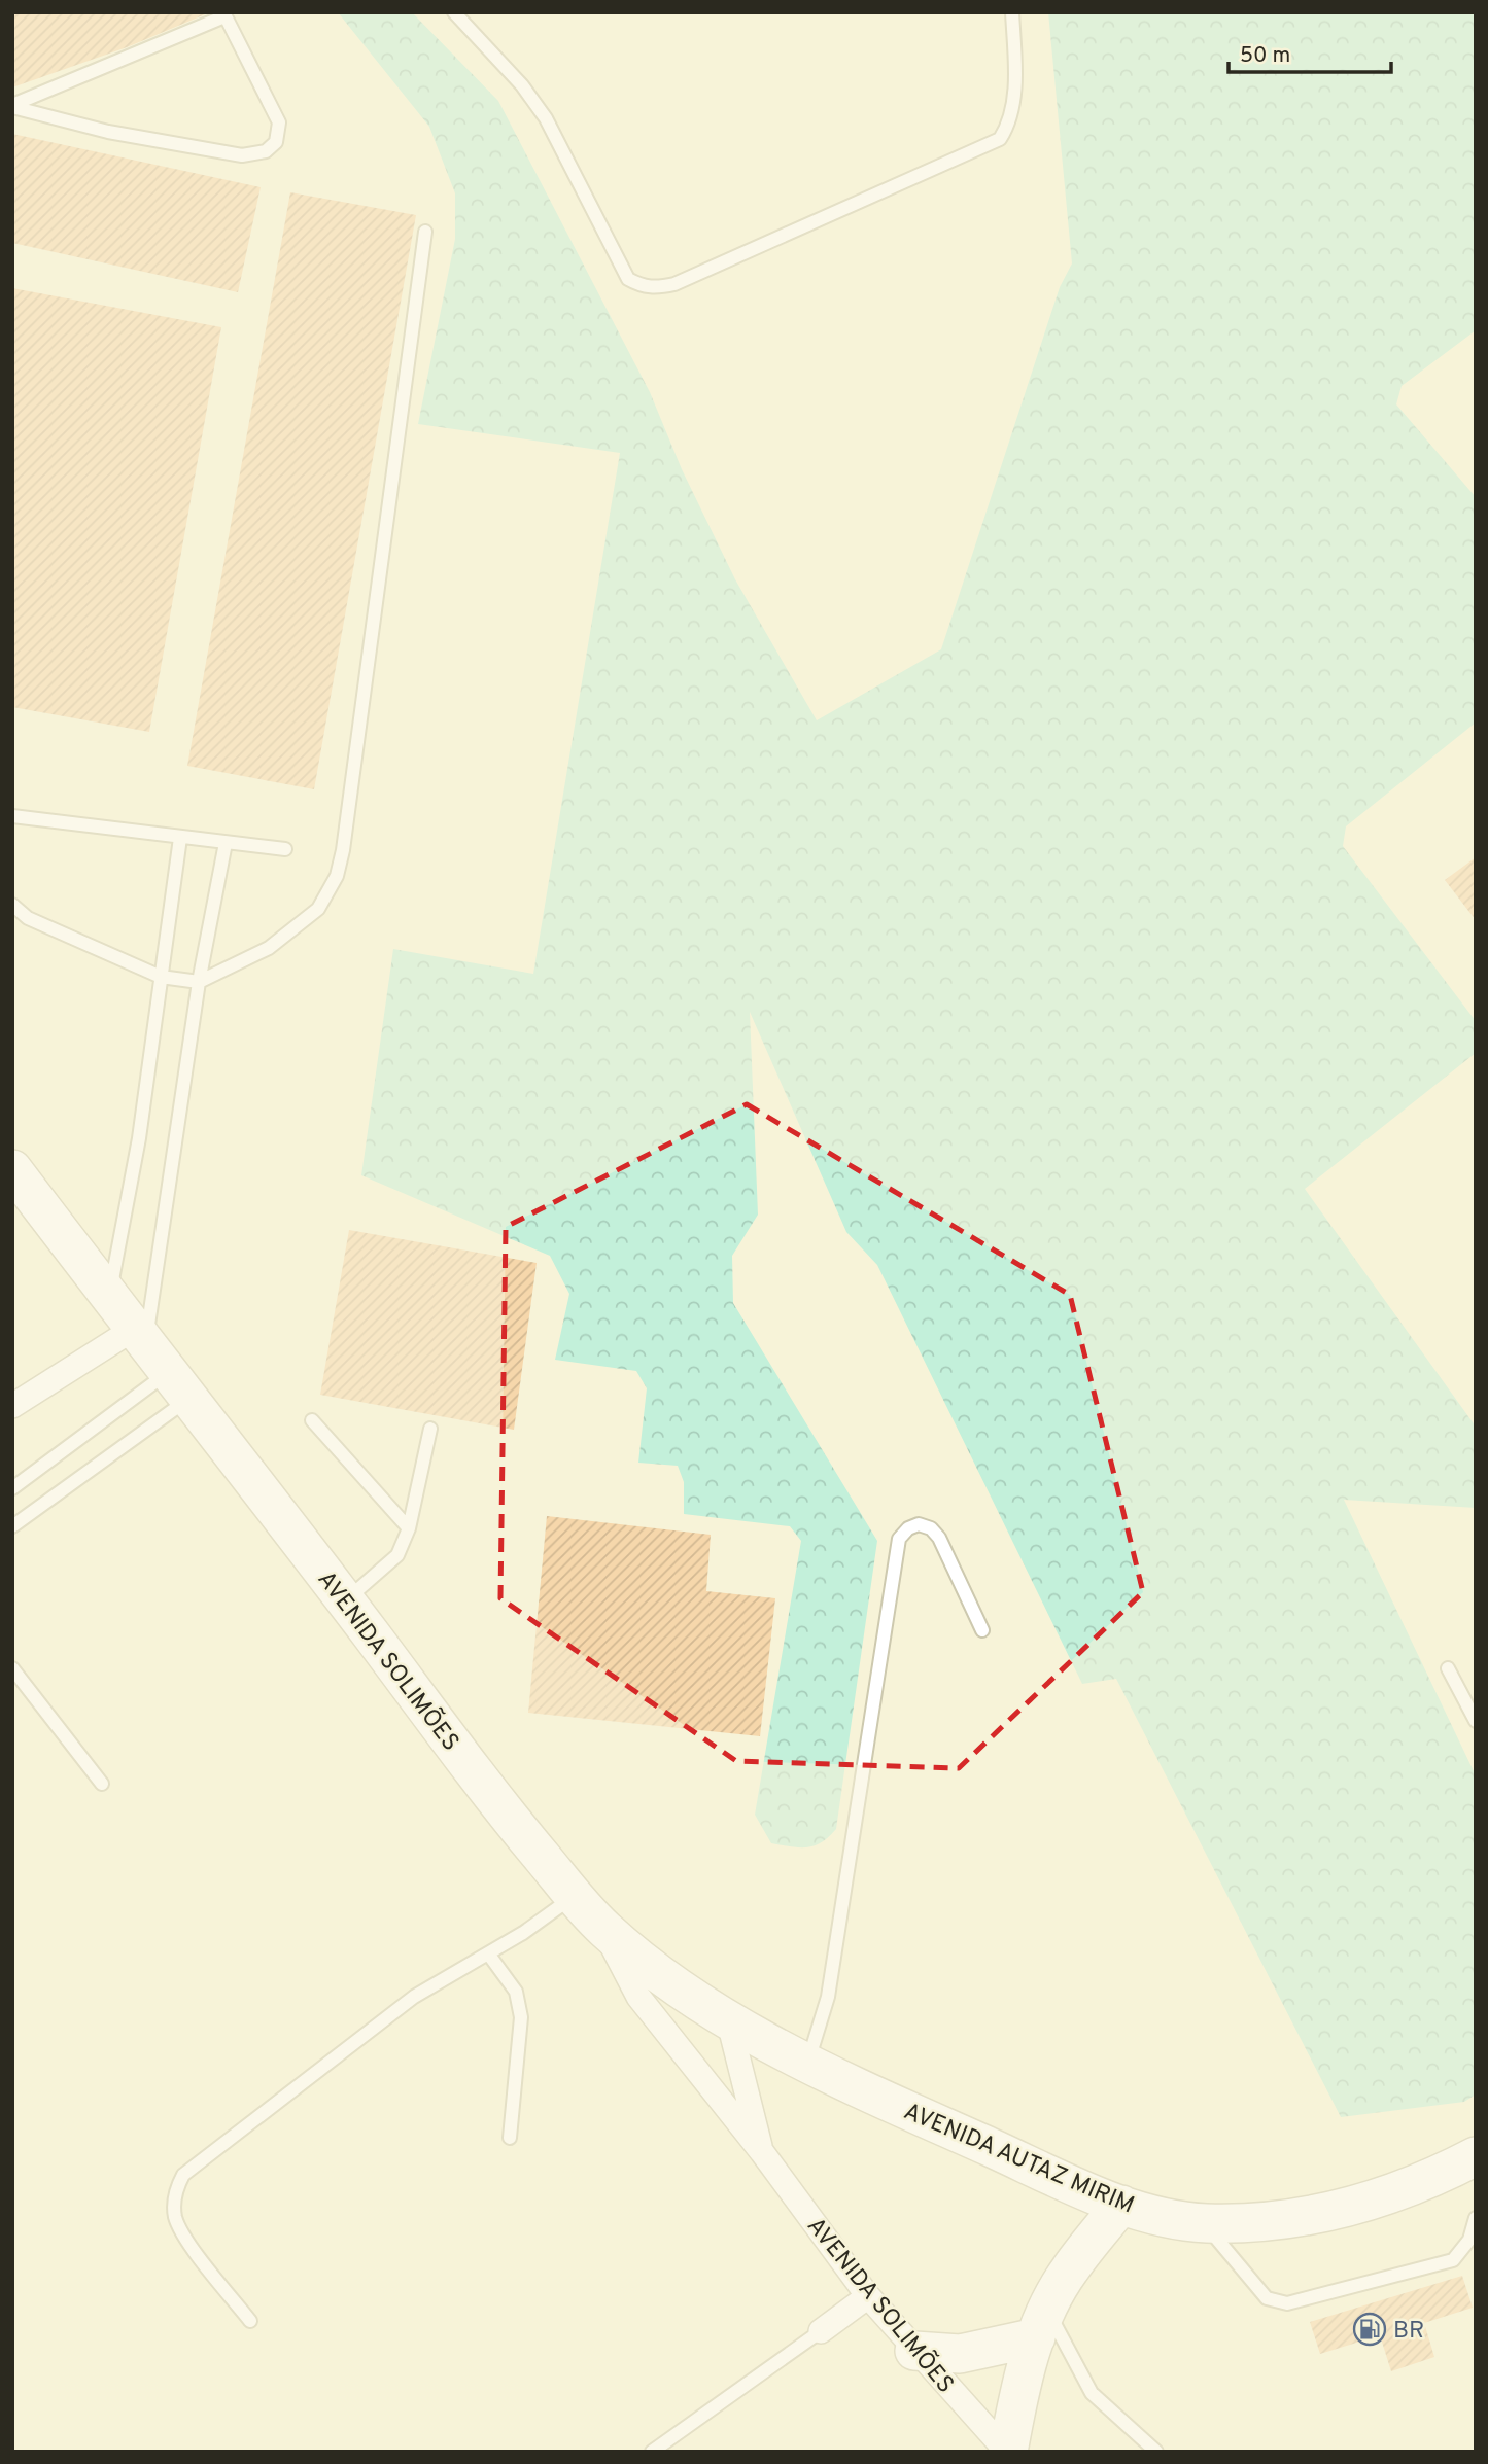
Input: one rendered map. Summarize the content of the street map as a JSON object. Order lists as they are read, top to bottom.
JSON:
{
  "streets": {
    "main road": ["AVENIDA SOLIMÕES", "AVENIDA AUTAZ MIRIM"]
  },
  "crossings": [
    ["AVENIDA SOLIMÕES", "AVENIDA AUTAZ MIRIM"]
  ],
  "places": {
    "fuel station": ["BR"]
  },
  "scale_bar": "50 m"
}
